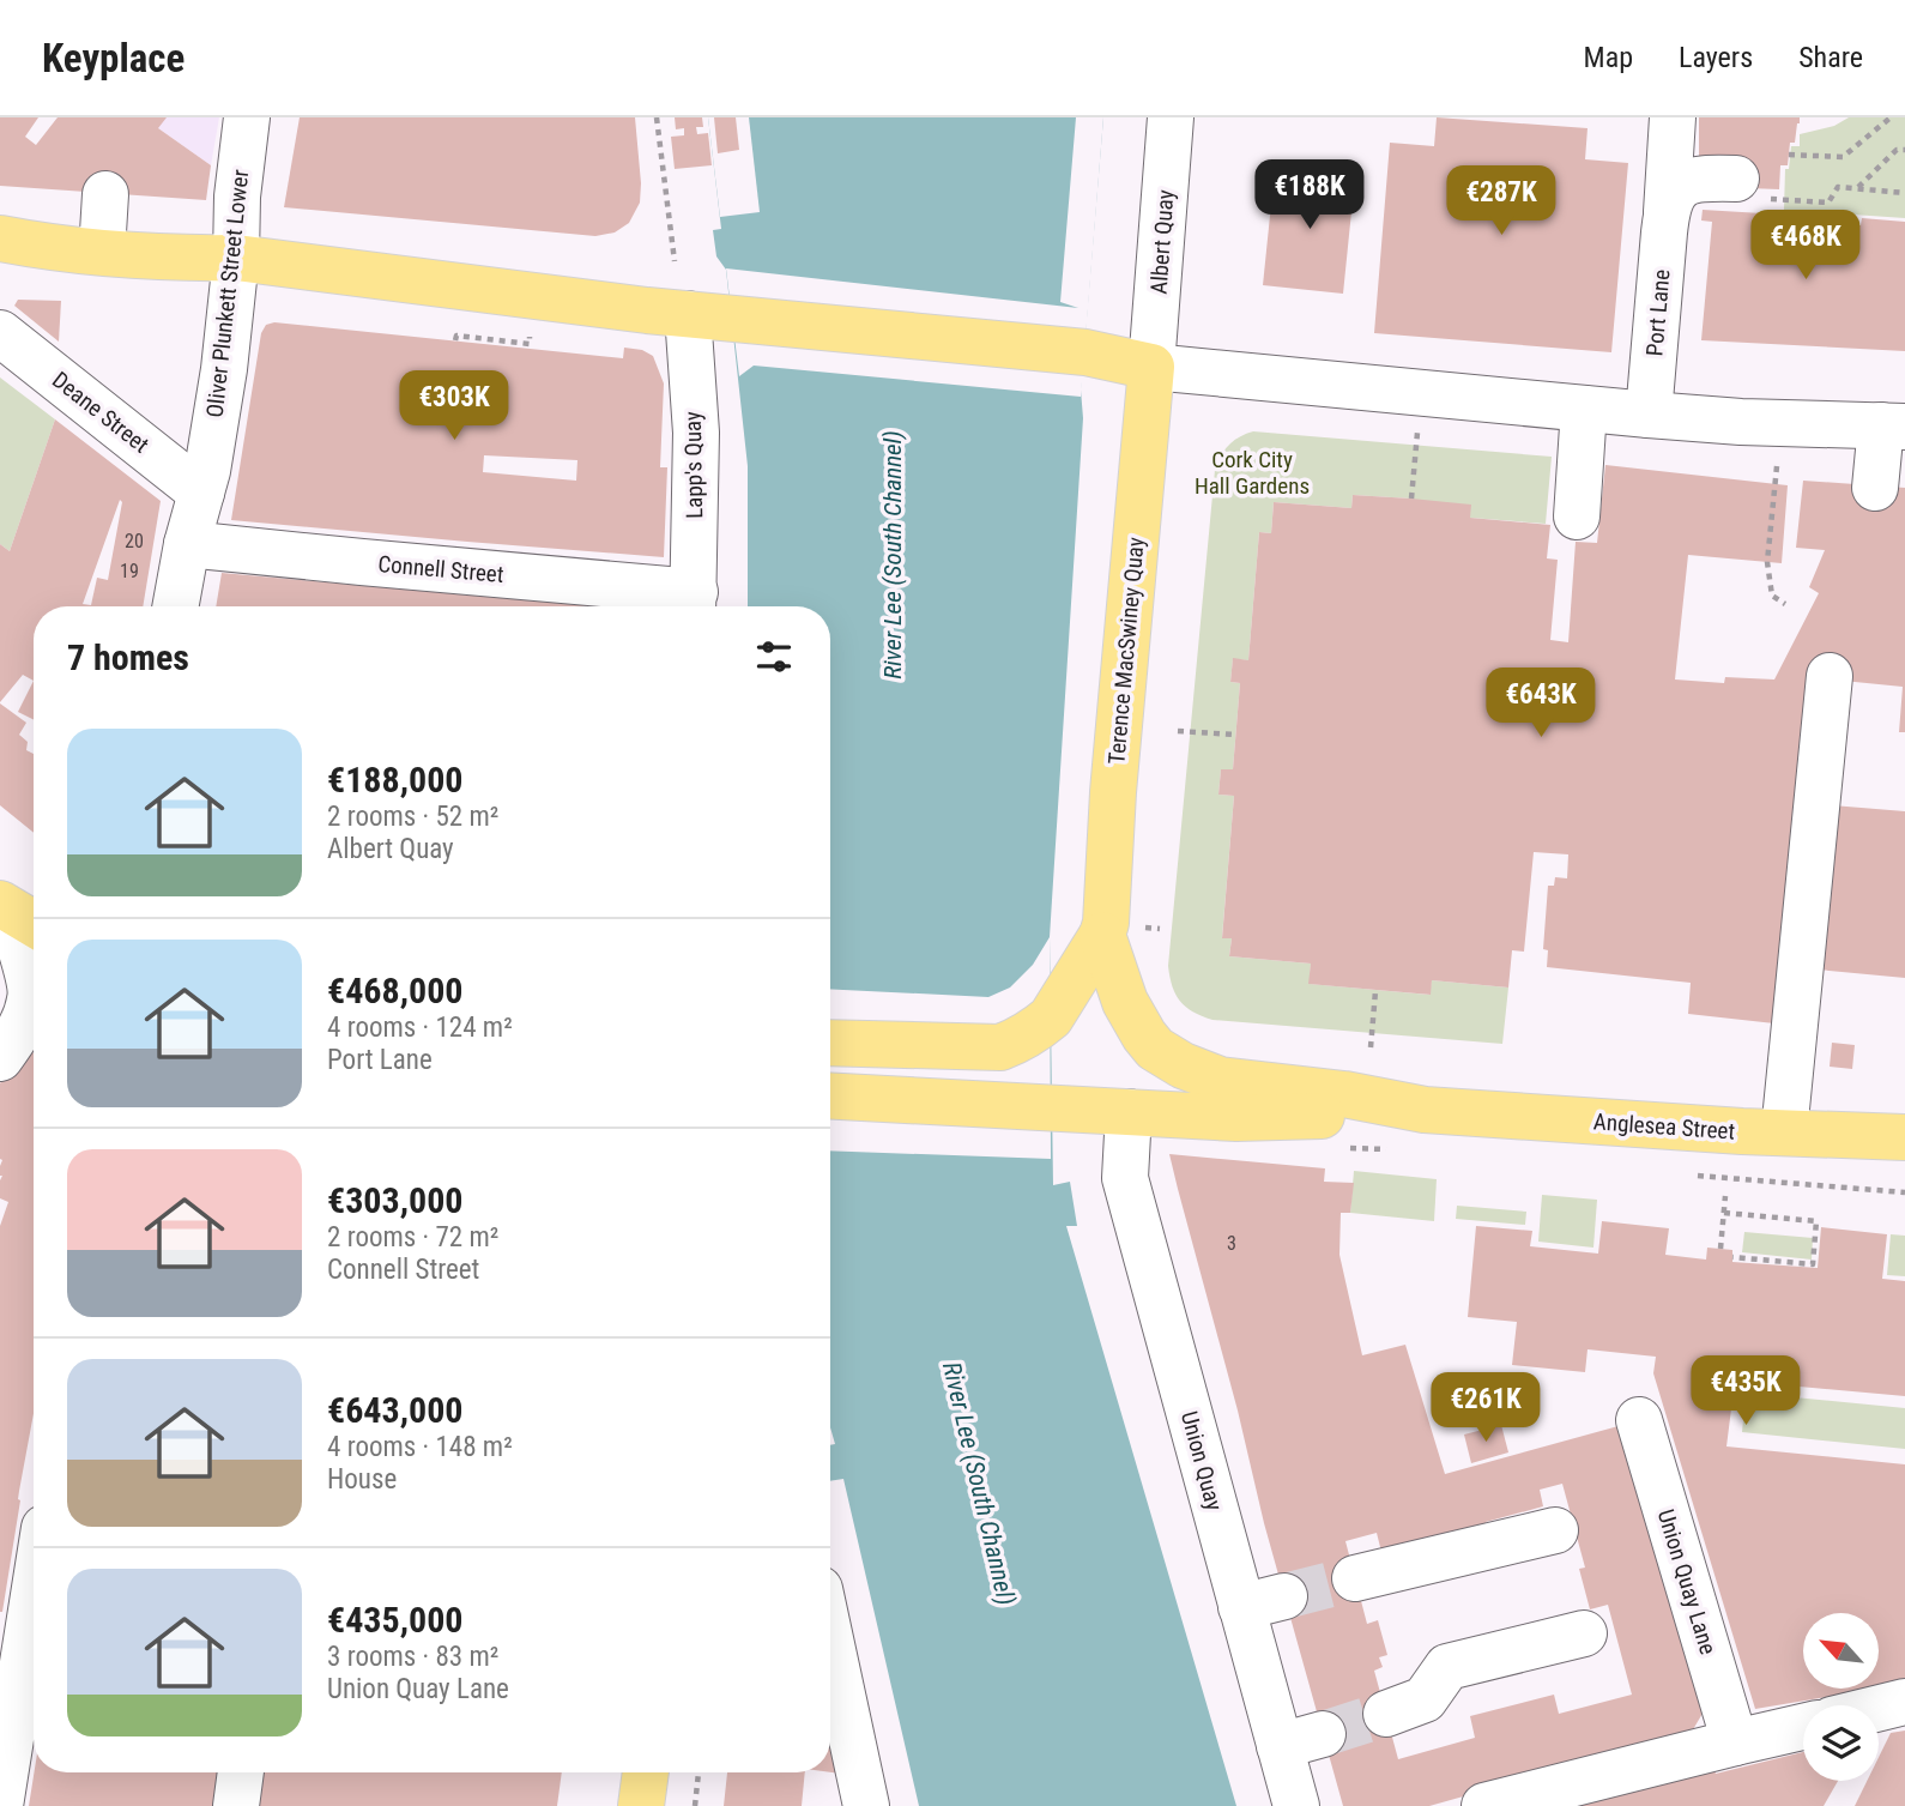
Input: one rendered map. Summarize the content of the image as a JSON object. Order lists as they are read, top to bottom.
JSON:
{
  "streets": {
    "main road": ["Terence MacSwiney Quay", "Anglesea Street"],
    "street": [
      "Albert Quay",
      "Oliver Plunkett Street Lower",
      "Port Lane",
      "Deane Street",
      "Lapp's Quay",
      "Connell Street",
      "Union Quay",
      "Union Quay Lane"
    ]
  },
  "crossings": [
    ["Albert Quay", "Terence MacSwiney Quay"],
    ["Oliver Plunkett Street Lower", "Deane Street"],
    ["Oliver Plunkett Street Lower", "Connell Street"],
    ["Lapp's Quay", "Connell Street"],
    ["Terence MacSwiney Quay", "Anglesea Street"],
    ["Anglesea Street", "Union Quay"]
  ],
  "water": ["River Lee (South Channel)"],
  "parks": ["Cork City Hall Gardens"],
  "house_numbers": ["20", "19", "3"],
  "north": "top left",
  "page": {
    "header": "Keyplace",
    "nav": ["Map", "Layers", "Share"],
    "price": [
      "€188K",
      "€287K",
      "€468K",
      "€303K",
      "€643K",
      "€435K",
      "€261K"
    ],
    "heading": "7 homes",
    "list": [
      {
        "name": "€188,000",
        "note": "2 rooms · 52 m² · Albert Quay"
      },
      {
        "name": "€468,000",
        "note": "4 rooms · 124 m² · Port Lane"
      },
      {
        "name": "€303,000",
        "note": "2 rooms · 72 m² · Connell Street"
      },
      {
        "name": "€643,000",
        "note": "4 rooms · 148 m² · House"
      },
      {
        "name": "€435,000",
        "note": "3 rooms · 83 m² · Union Quay Lane"
      }
    ]
  }
}
